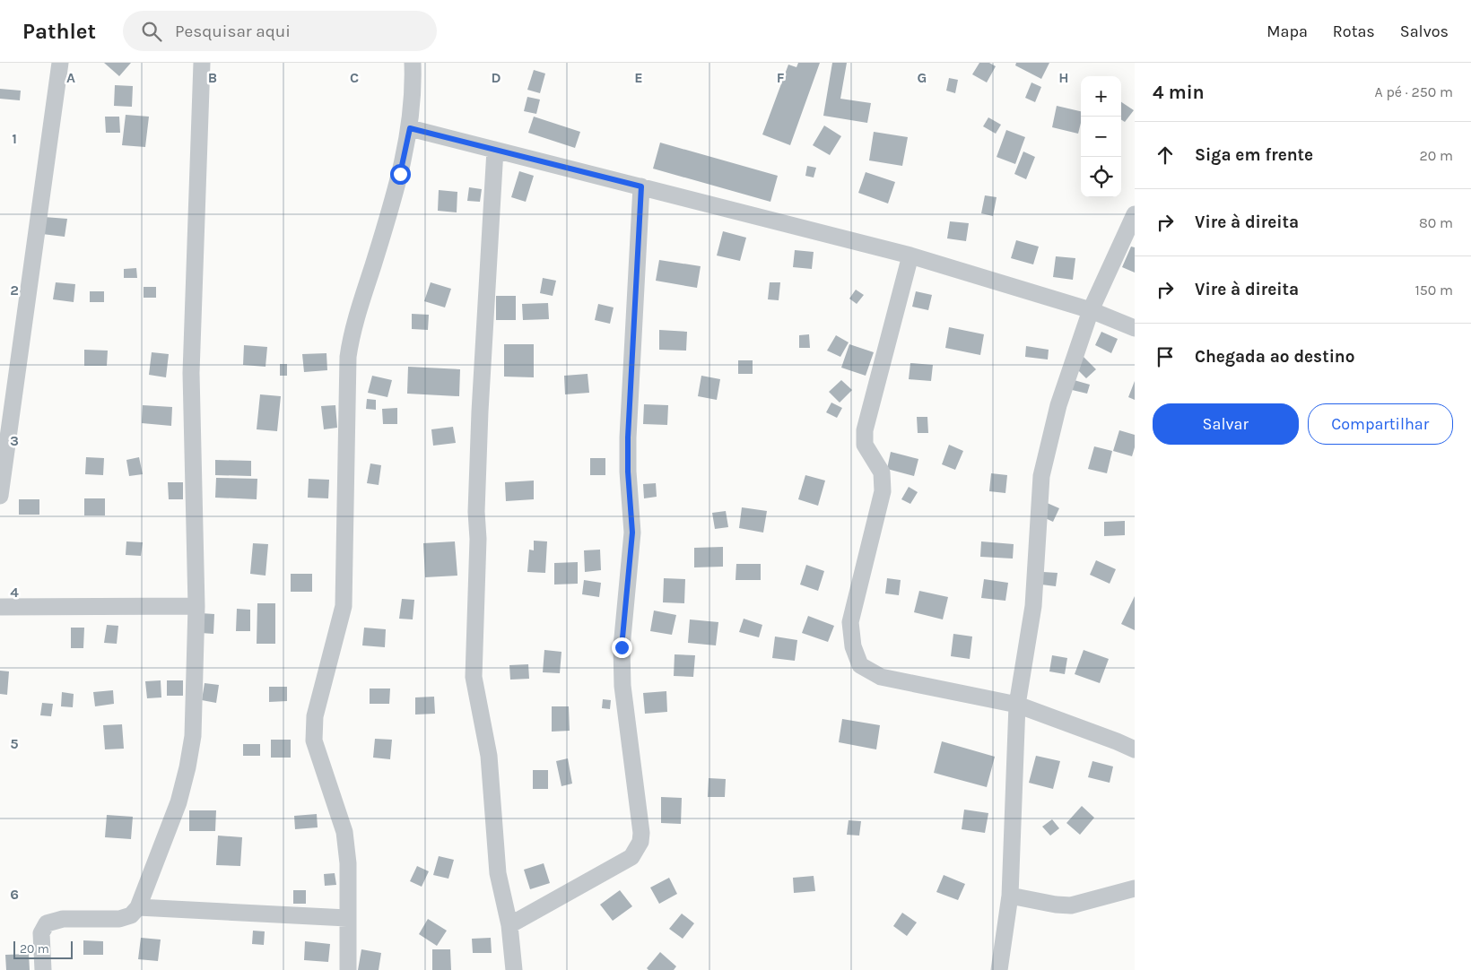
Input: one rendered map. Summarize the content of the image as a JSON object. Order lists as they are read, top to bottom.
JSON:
{
  "scale_bar": "20 m",
  "page": {
    "header": "Pathlet",
    "search": "Pesquisar aqui",
    "nav": ["Mapa", "Rotas", "Salvos"],
    "heading": ["4 min", "A pé · 250 m"],
    "map_buttons": ["+", "−"],
    "list": [
      ["Siga em frente", "20 m"],
      ["Vire à direita", "80 m"],
      ["Vire à direita", "150 m"],
      "Chegada ao destino"
    ],
    "buttons": ["Salvar", "Compartilhar"],
    "scale": "20 m"
  },
  "grid": {
    "columns": [
      "A",
      "B",
      "C",
      "D",
      "E",
      "F",
      "G",
      "H"
    ],
    "rows": [
      "1",
      "2",
      "3",
      "4",
      "5",
      "6"
    ]
  }
}
